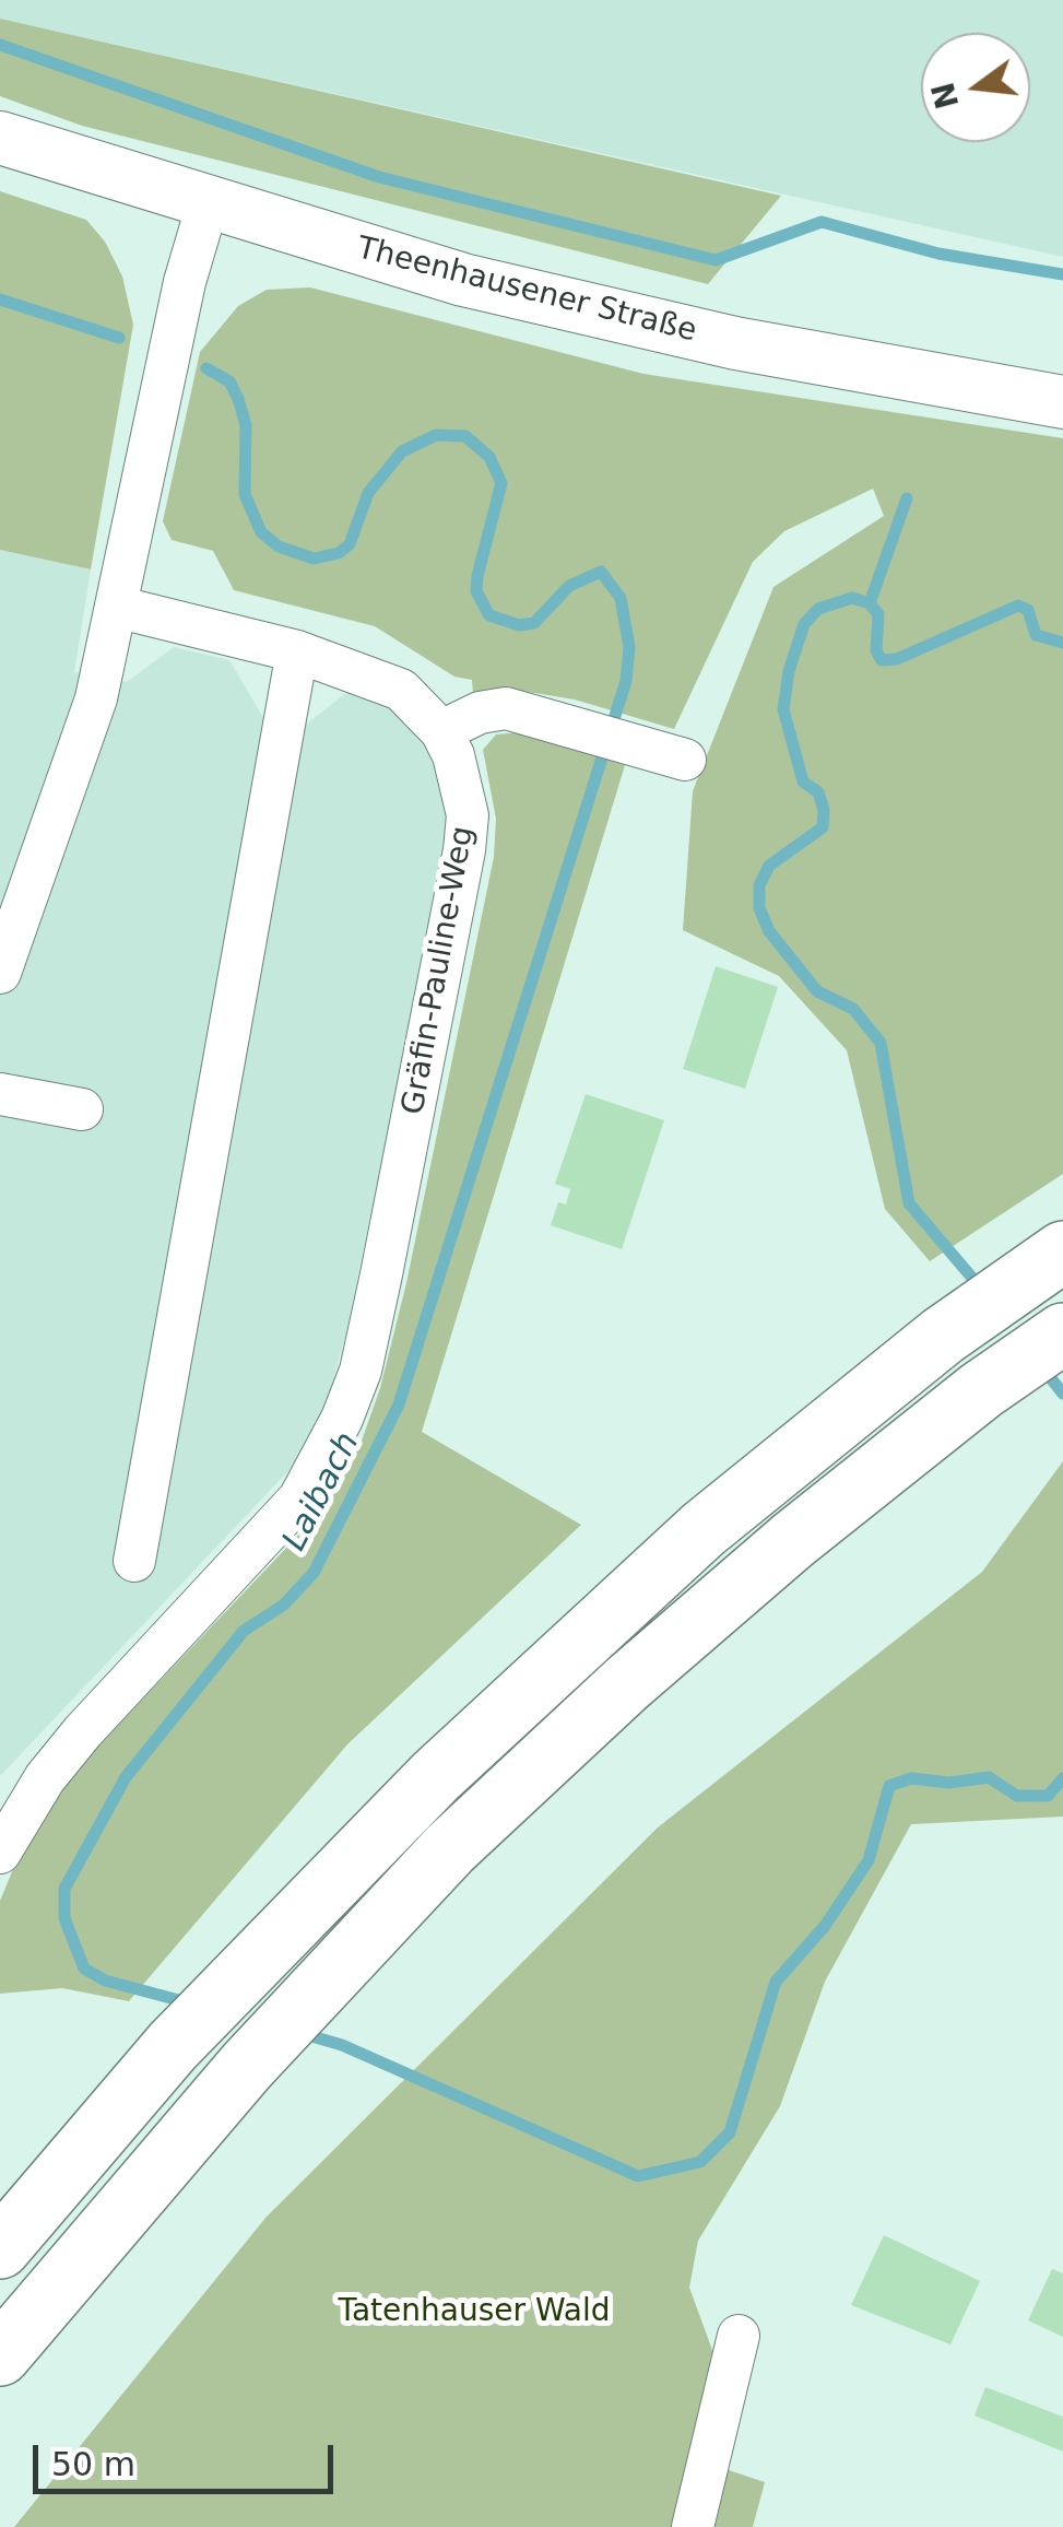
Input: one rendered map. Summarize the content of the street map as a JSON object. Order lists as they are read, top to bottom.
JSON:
{
  "streets": {
    "main road": ["Theenhausener Straße"],
    "street": ["Gräfin-Pauline-Weg"]
  },
  "water": ["Laibach"],
  "parks": ["Tatenhauser Wald"],
  "scale_bar": "50 m",
  "north": "left"
}
